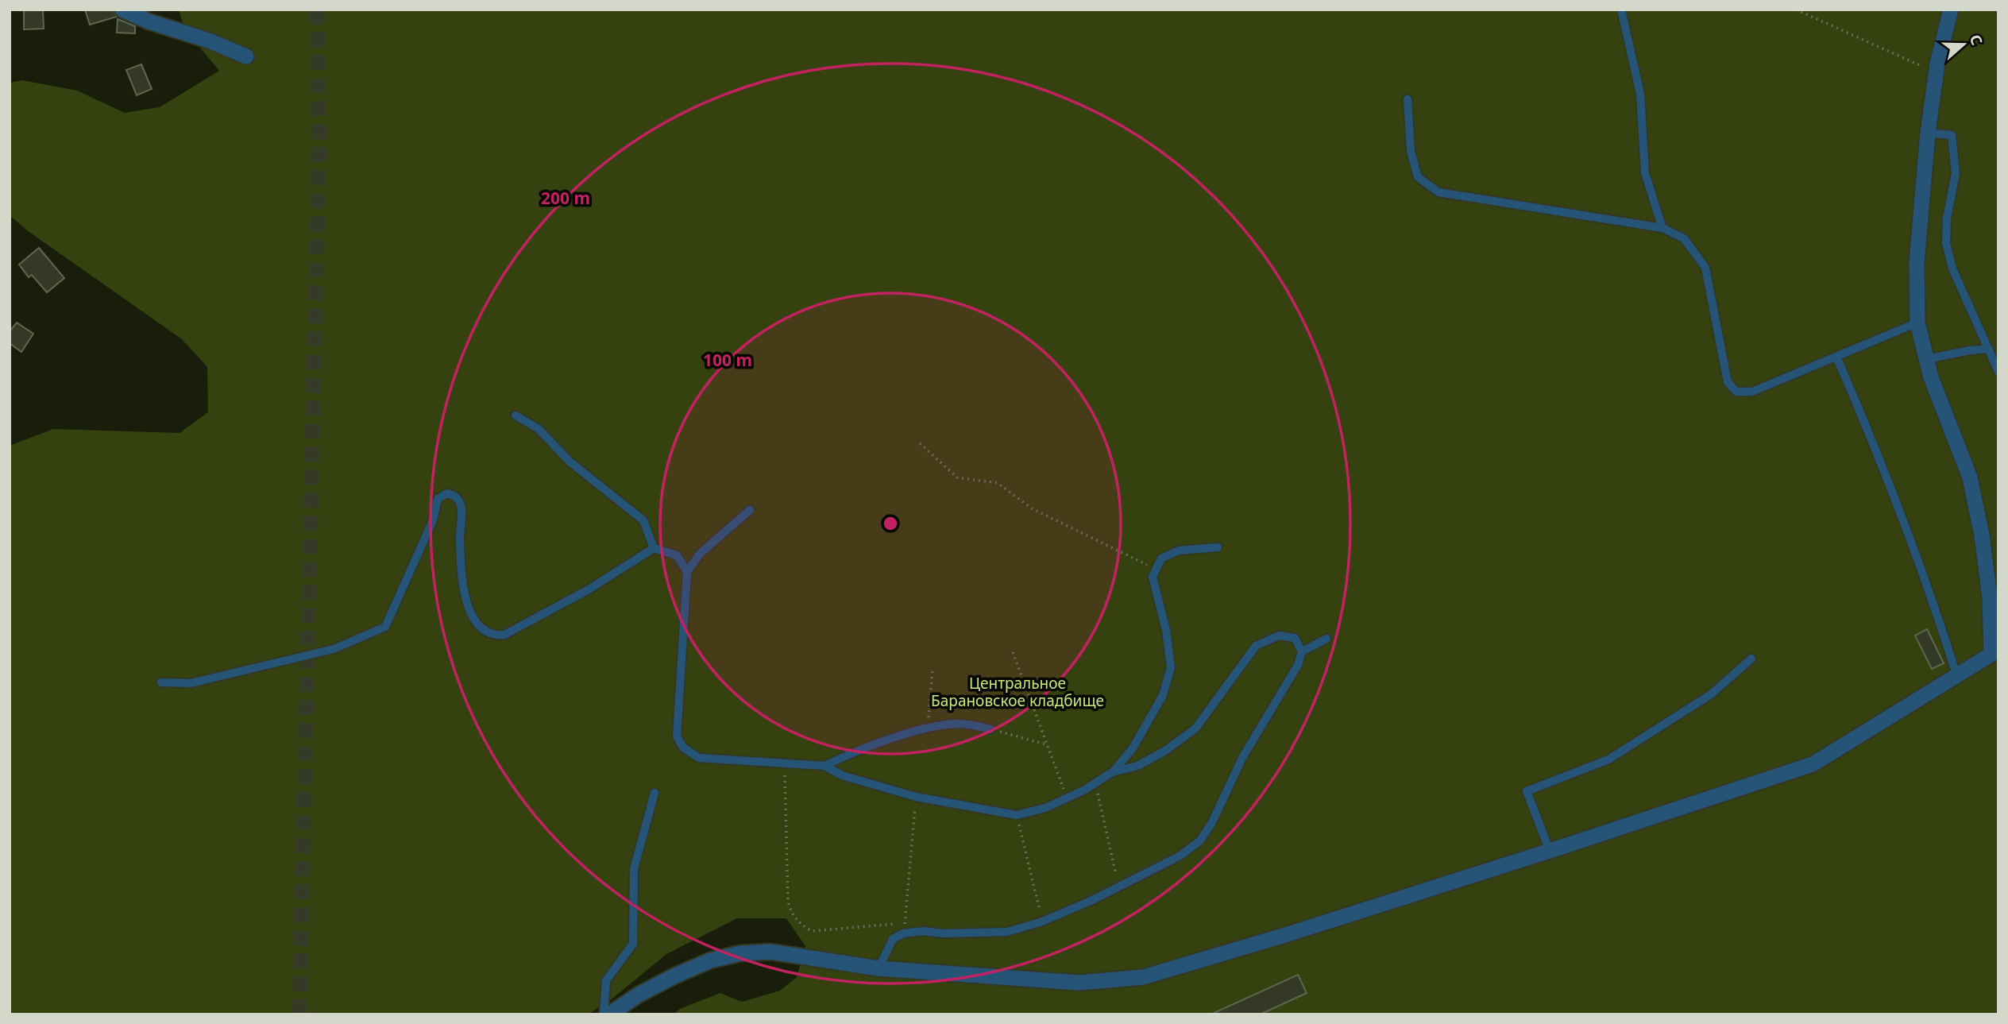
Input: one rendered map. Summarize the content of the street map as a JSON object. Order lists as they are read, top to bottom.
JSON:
{
  "parks": ["Центральное Барановское кладбище"],
  "north": "right",
  "rings": ["200 m", "100 m"]
}
